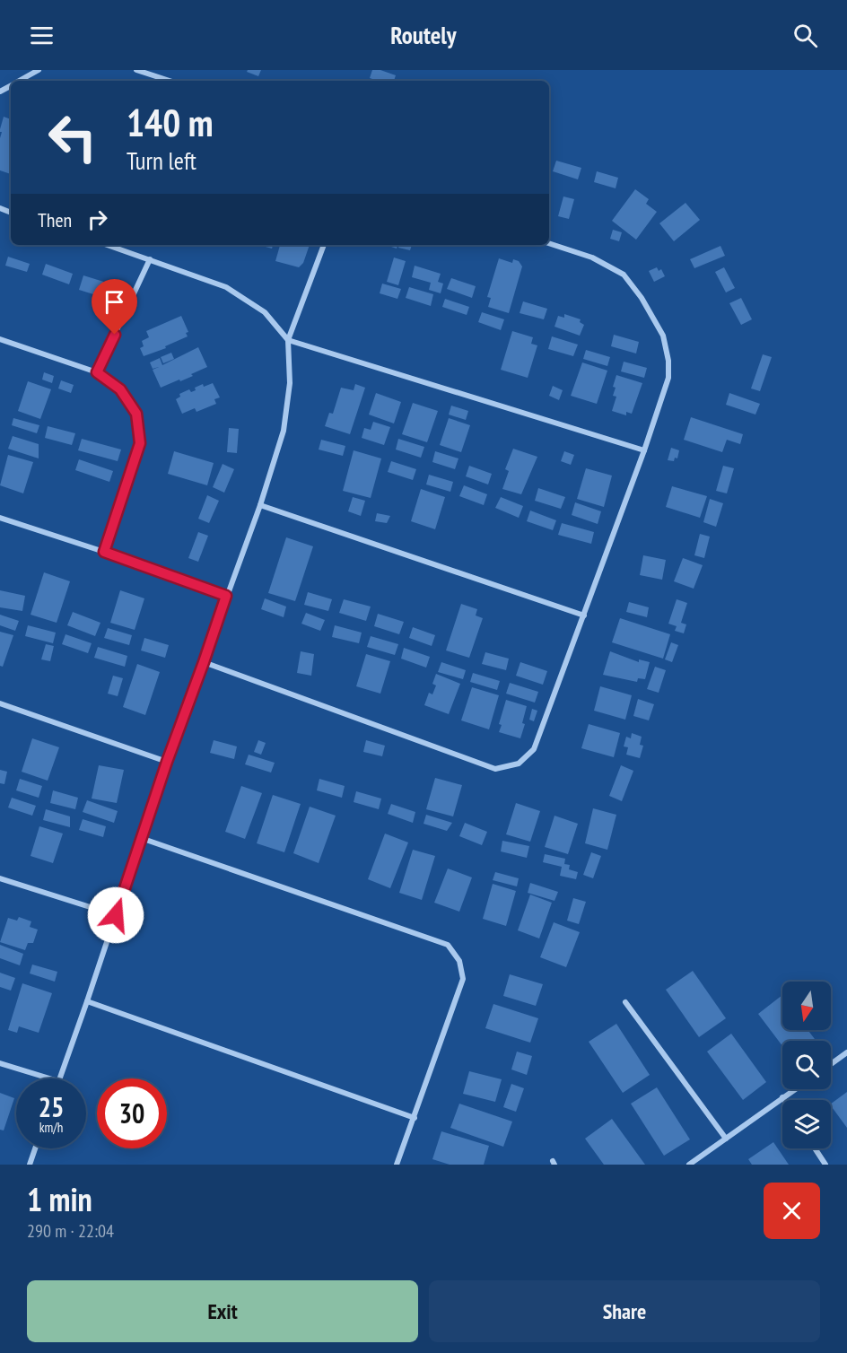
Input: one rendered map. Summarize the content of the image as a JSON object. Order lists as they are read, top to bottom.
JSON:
{
  "north": "bottom",
  "page": {
    "header": "Routely",
    "turn": ["140 m", "Turn left"],
    "then": "Then",
    "speed": "25 km/h",
    "limit": "30",
    "heading": ["1 min", "290 m · 22:04"],
    "buttons": ["Exit", "Share"]
  }
}
